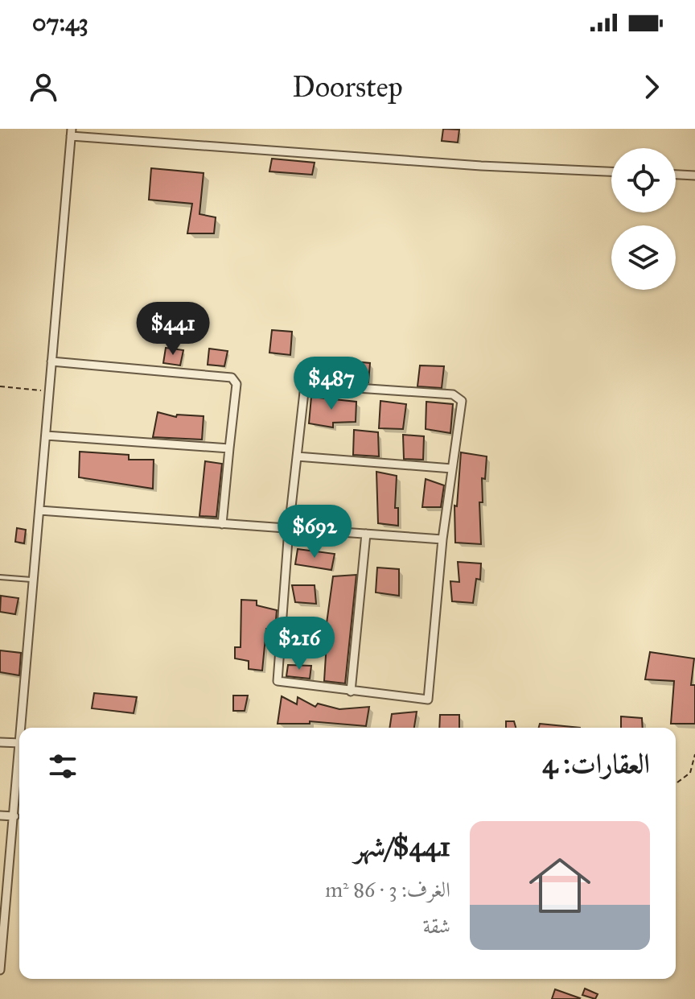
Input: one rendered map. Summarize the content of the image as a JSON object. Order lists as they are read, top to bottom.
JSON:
{
  "page": {
    "status": "07:43",
    "header": "Doorstep",
    "price": [
      "$441",
      "$487",
      "$692",
      "$216"
    ],
    "heading": "العقارات: 4",
    "list": [
      {
        "name": "$441/شهر",
        "note": "الغرف: 3 · 86 m² · شقة"
      }
    ]
  }
}
